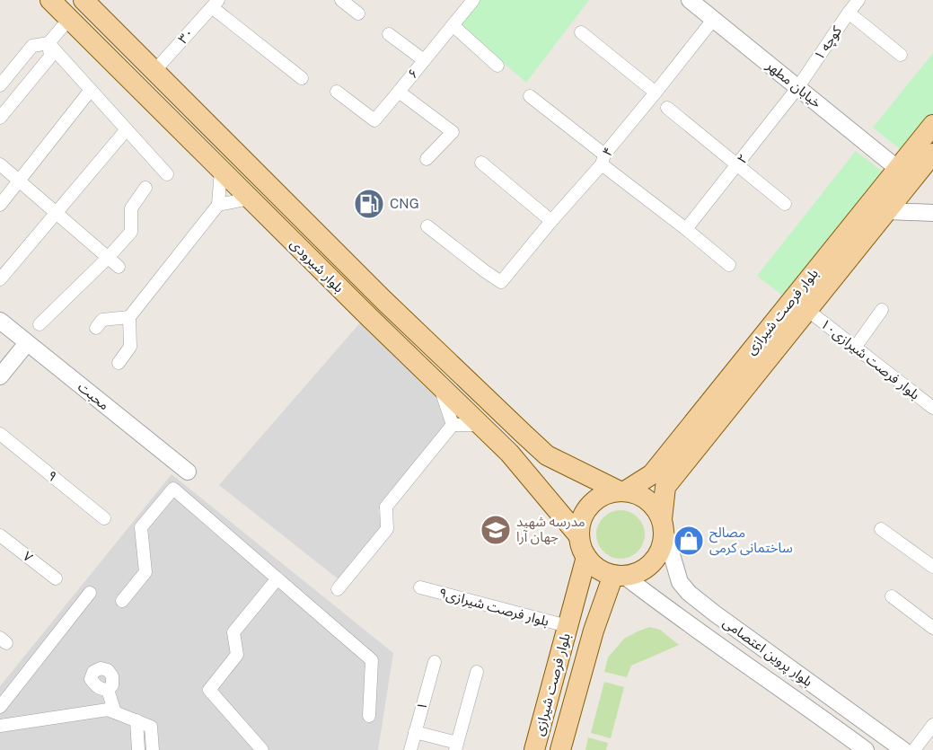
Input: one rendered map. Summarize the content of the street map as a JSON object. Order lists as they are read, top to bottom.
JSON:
{
  "streets": {
    "main road": ["بلوار شیرودی", "بلوار فرصت شیرازی"],
    "street": [
      "۳۰",
      "کوچه ۱",
      "۶",
      "خیابان مطهر",
      "۴",
      "۲",
      "بلوار فرصت شیرازی۱۰",
      "محبت",
      "۹",
      "۷",
      "۹بلوار فرصت شیرازی",
      "بلوار پروین اعتصامی",
      "۱"
    ]
  },
  "crossings": [
    ["۳۰", "بلوار شیرودی"],
    ["کوچه ۱", "خیابان مطهر"],
    ["کوچه ۱", "۲"],
    ["خیابان مطهر", "۴"],
    ["خیابان مطهر", "۲"],
    ["خیابان مطهر", "بلوار فرصت شیرازی"],
    ["بلوار شیرودی", "بلوار فرصت شیرازی"],
    ["بلوار شیرودی", "بلوار پروین اعتصامی"],
    ["بلوار فرصت شیرازی", "بلوار فرصت شیرازی۱۰"],
    ["بلوار فرصت شیرازی", "۹بلوار فرصت شیرازی"],
    ["بلوار فرصت شیرازی", "بلوار پروین اعتصامی"]
  ],
  "places": {
    "fuel station": ["CNG"],
    "school or university": ["مدرسه شهید جهان آرا"],
    "shop": ["مصالح ساختمانی کرمی"]
  }
}
